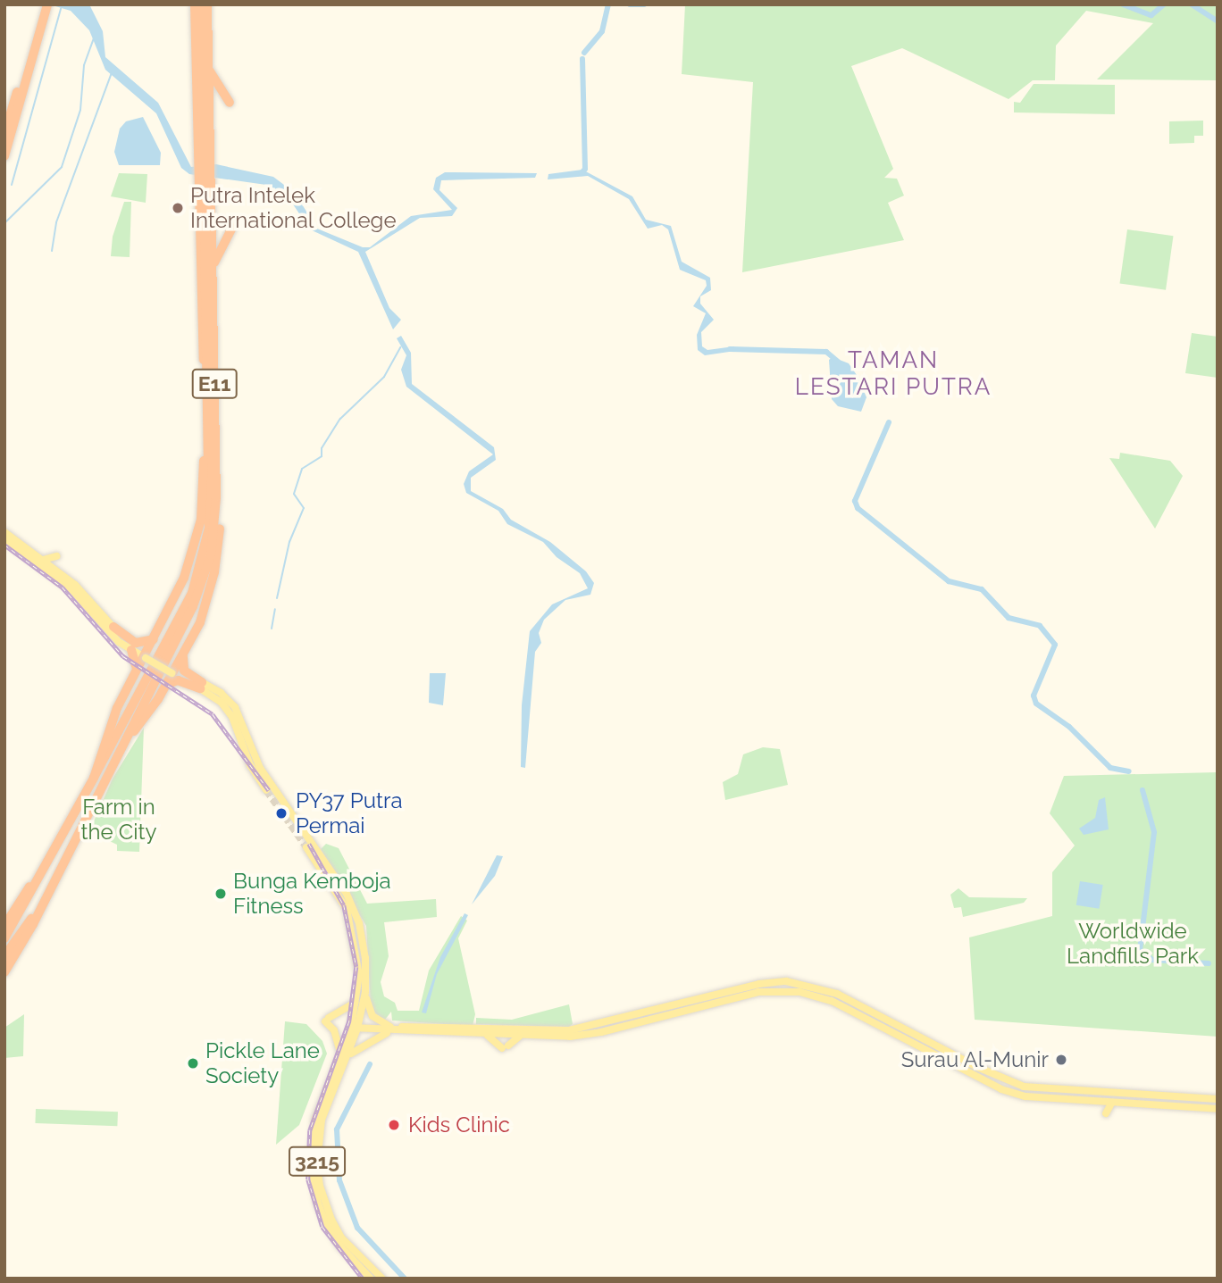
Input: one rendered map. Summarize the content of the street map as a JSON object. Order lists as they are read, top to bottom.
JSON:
{
  "streets": {
    "highway": ["E11"],
    "main road": ["3215"]
  },
  "districts": ["TAMAN LESTARI PUTRA"],
  "parks": ["Farm in the City", "Worldwide Landfills Park"],
  "places": [
    "Putra Intelek International College",
    "PY37 Putra Permai",
    "Bunga Kemboja Fitness",
    "Surau Al-Munir",
    "Pickle Lane Society",
    "Kids Clinic"
  ]
}
